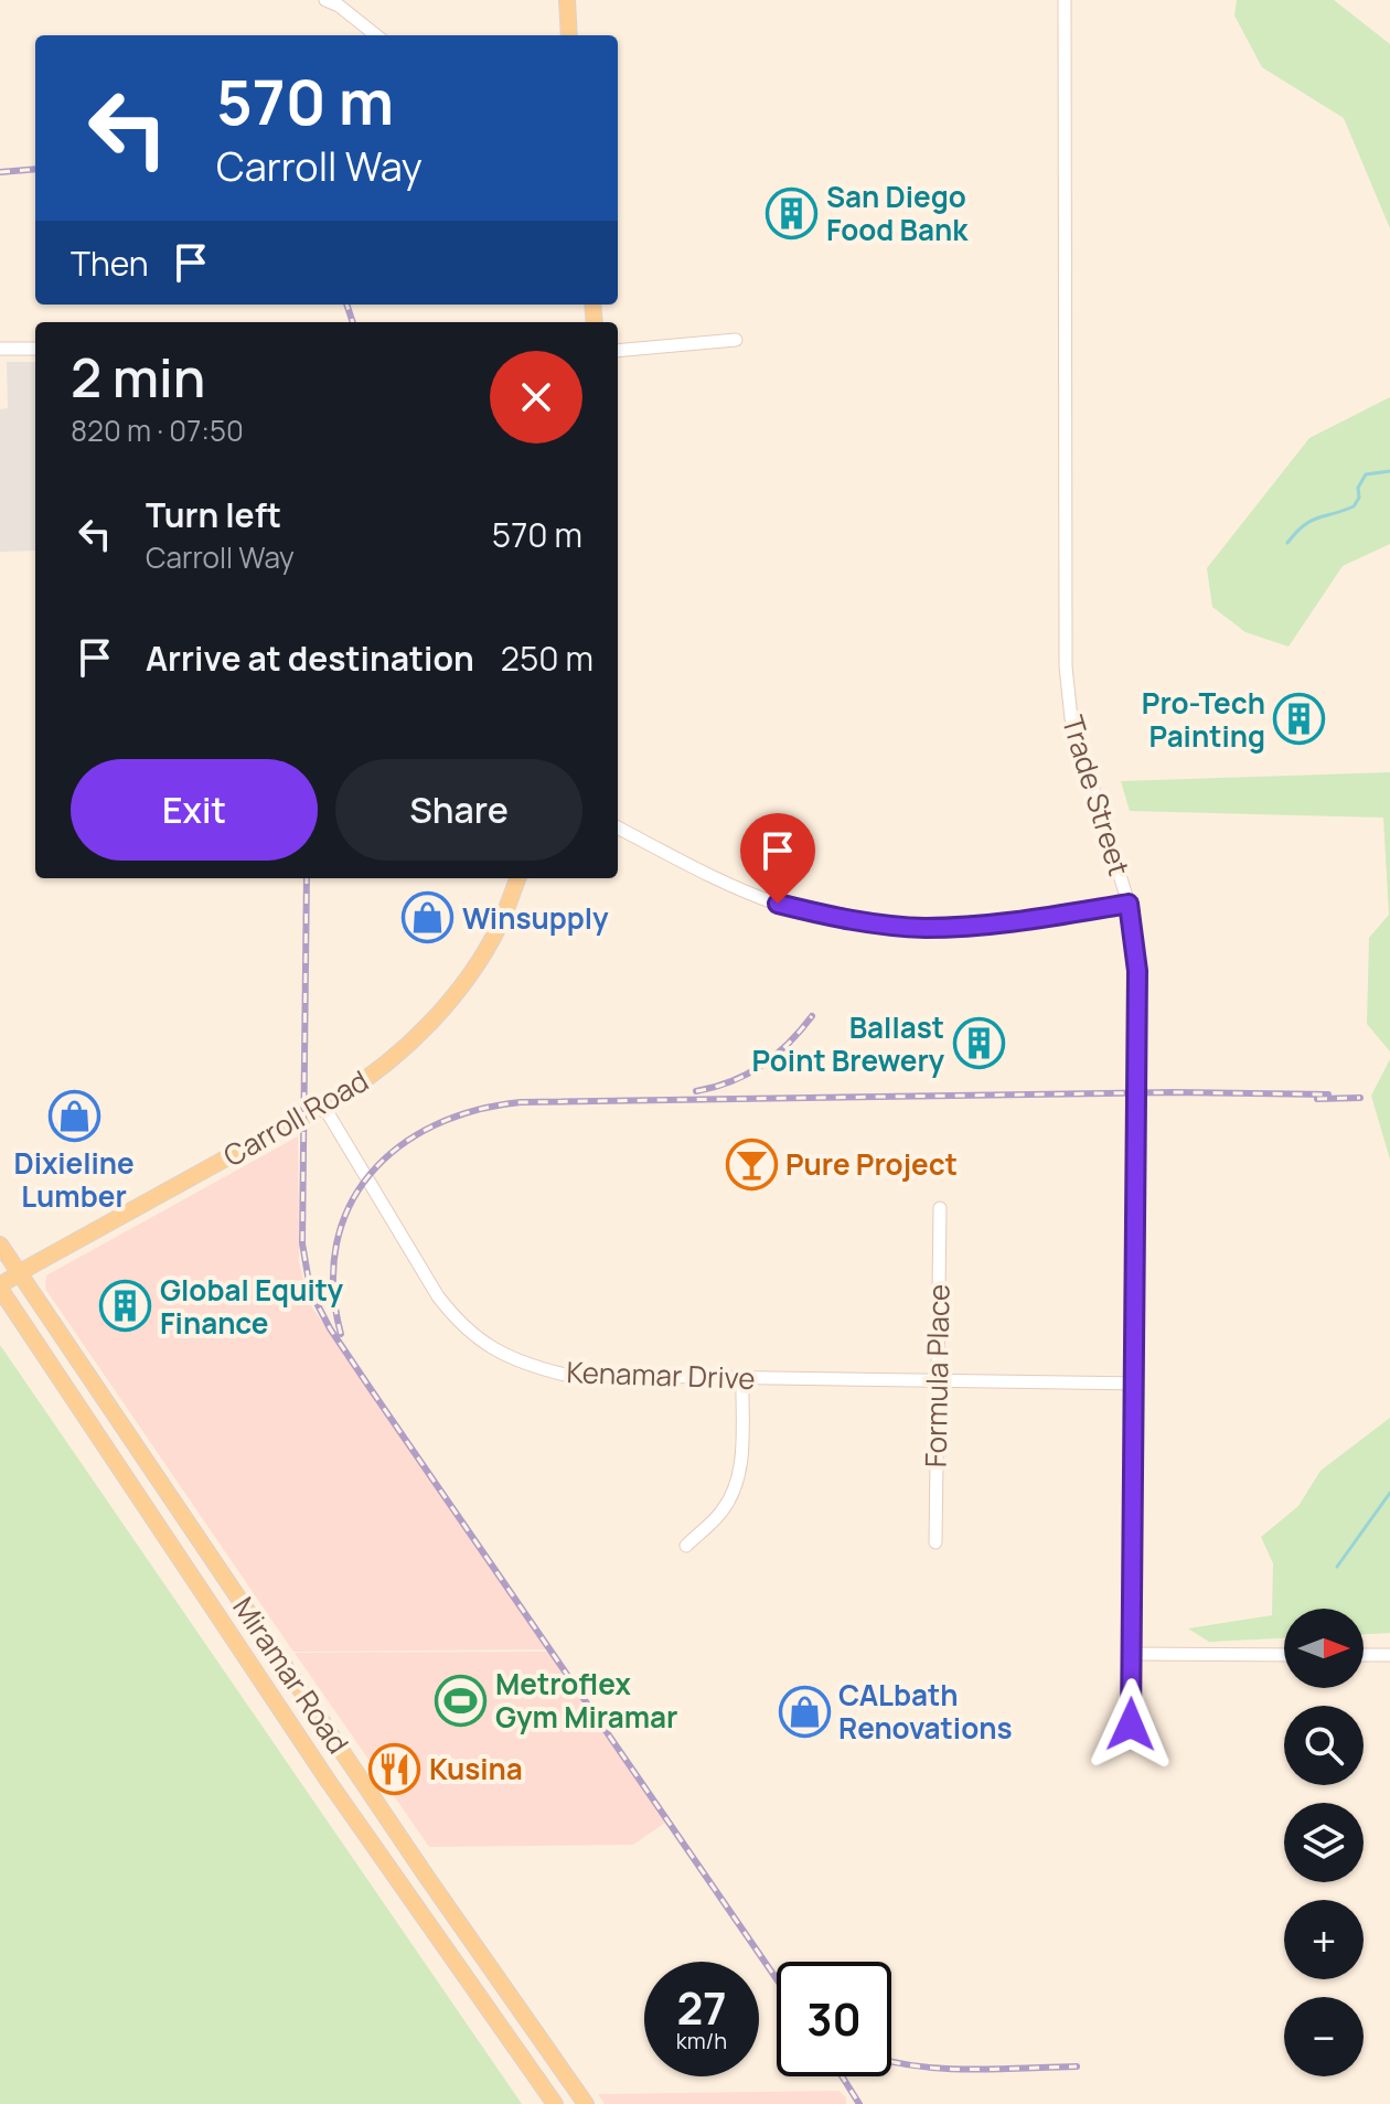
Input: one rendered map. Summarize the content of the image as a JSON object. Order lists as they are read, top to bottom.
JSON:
{
  "streets": {
    "main road": ["Carroll Road", "Miramar Road"],
    "street": ["Trade Street", "Kenamar Drive", "Formula Place"]
  },
  "crossings": [
    ["Trade Street", "Kenamar Drive"],
    ["Carroll Road", "Kenamar Drive"],
    ["Carroll Road", "Miramar Road"],
    ["Kenamar Drive", "Formula Place"]
  ],
  "places": {
    "building": [
      "San Diego Food Bank",
      "Pro-Tech Painting",
      "Ballast Point Brewery",
      "Global Equity Finance"
    ],
    "shop": ["Winsupply", "Dixieline Lumber", "CALbath Renovations"],
    "bar": ["Pure Project"],
    "sports": ["Metroflex Gym Miramar"],
    "restaurant": ["Kusina"]
  },
  "north": "right",
  "page": {
    "turn": ["570 m", "Carroll Way"],
    "then": "Then",
    "heading": ["2 min", "820 m · 07:50"],
    "list": [
      {
        "name": "Turn left",
        "note": "Carroll Way",
        "value": "570 m"
      },
      {
        "name": "Arrive at destination",
        "value": "250 m"
      }
    ],
    "buttons": ["Exit", "Share"],
    "map_buttons": ["+", "−"],
    "speed": "27 km/h",
    "limit": "30"
  }
}
